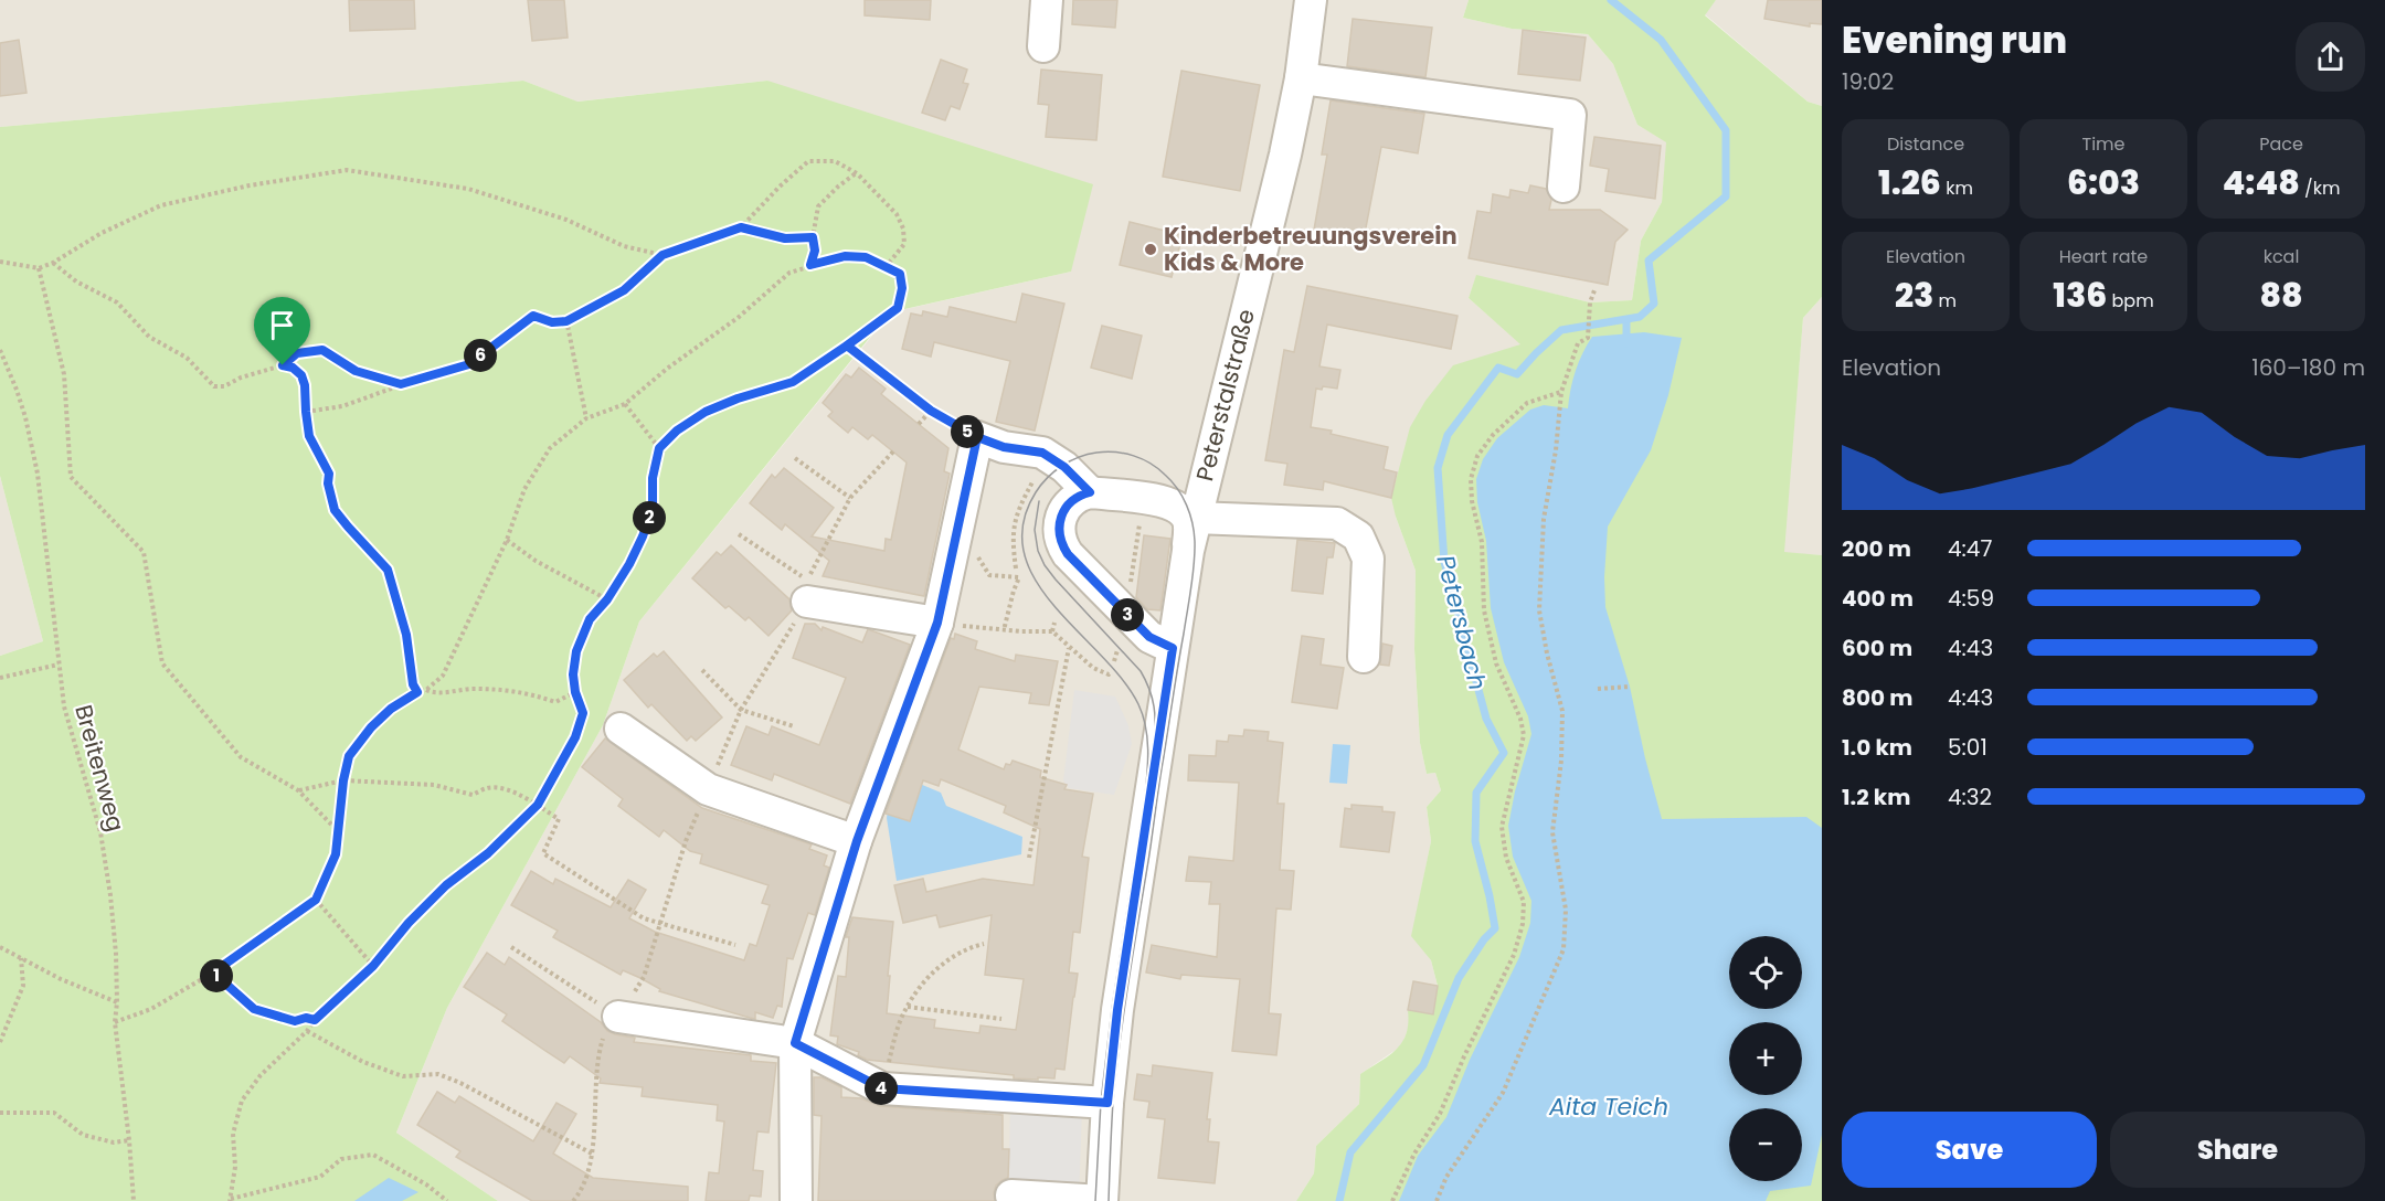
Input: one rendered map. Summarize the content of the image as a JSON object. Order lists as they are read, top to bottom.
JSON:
{
  "streets": {
    "street": ["Peterstalstraße"],
    "path": ["Breitenweg"]
  },
  "water": ["Petersbach", "Aita Teich"],
  "places": ["Kinderbetreuungsverein Kids & More"],
  "page": {
    "heading": ["Evening run", "19:02"],
    "stats": [
      ["Distance", "1.26 km"],
      ["Time", "6:03"],
      ["Pace", "4:48 /km"],
      ["Elevation", "23 m"],
      ["Heart rate", "136 bpm"],
      ["kcal", "88"]
    ],
    "chart": ["Elevation", "160–180 m"],
    "pins": [
      "6",
      "5",
      "2",
      "3",
      "1",
      "4"
    ],
    "list": [
      {
        "name": "200 m",
        "note": "4:47"
      },
      {
        "name": "400 m",
        "note": "4:59"
      },
      {
        "name": "600 m",
        "note": "4:43"
      },
      {
        "name": "800 m",
        "note": "4:43"
      },
      {
        "name": "1.0 km",
        "note": "5:01"
      },
      {
        "name": "1.2 km",
        "note": "4:32"
      }
    ],
    "map_buttons": ["+", "−"],
    "buttons": ["Save", "Share"]
  }
}
